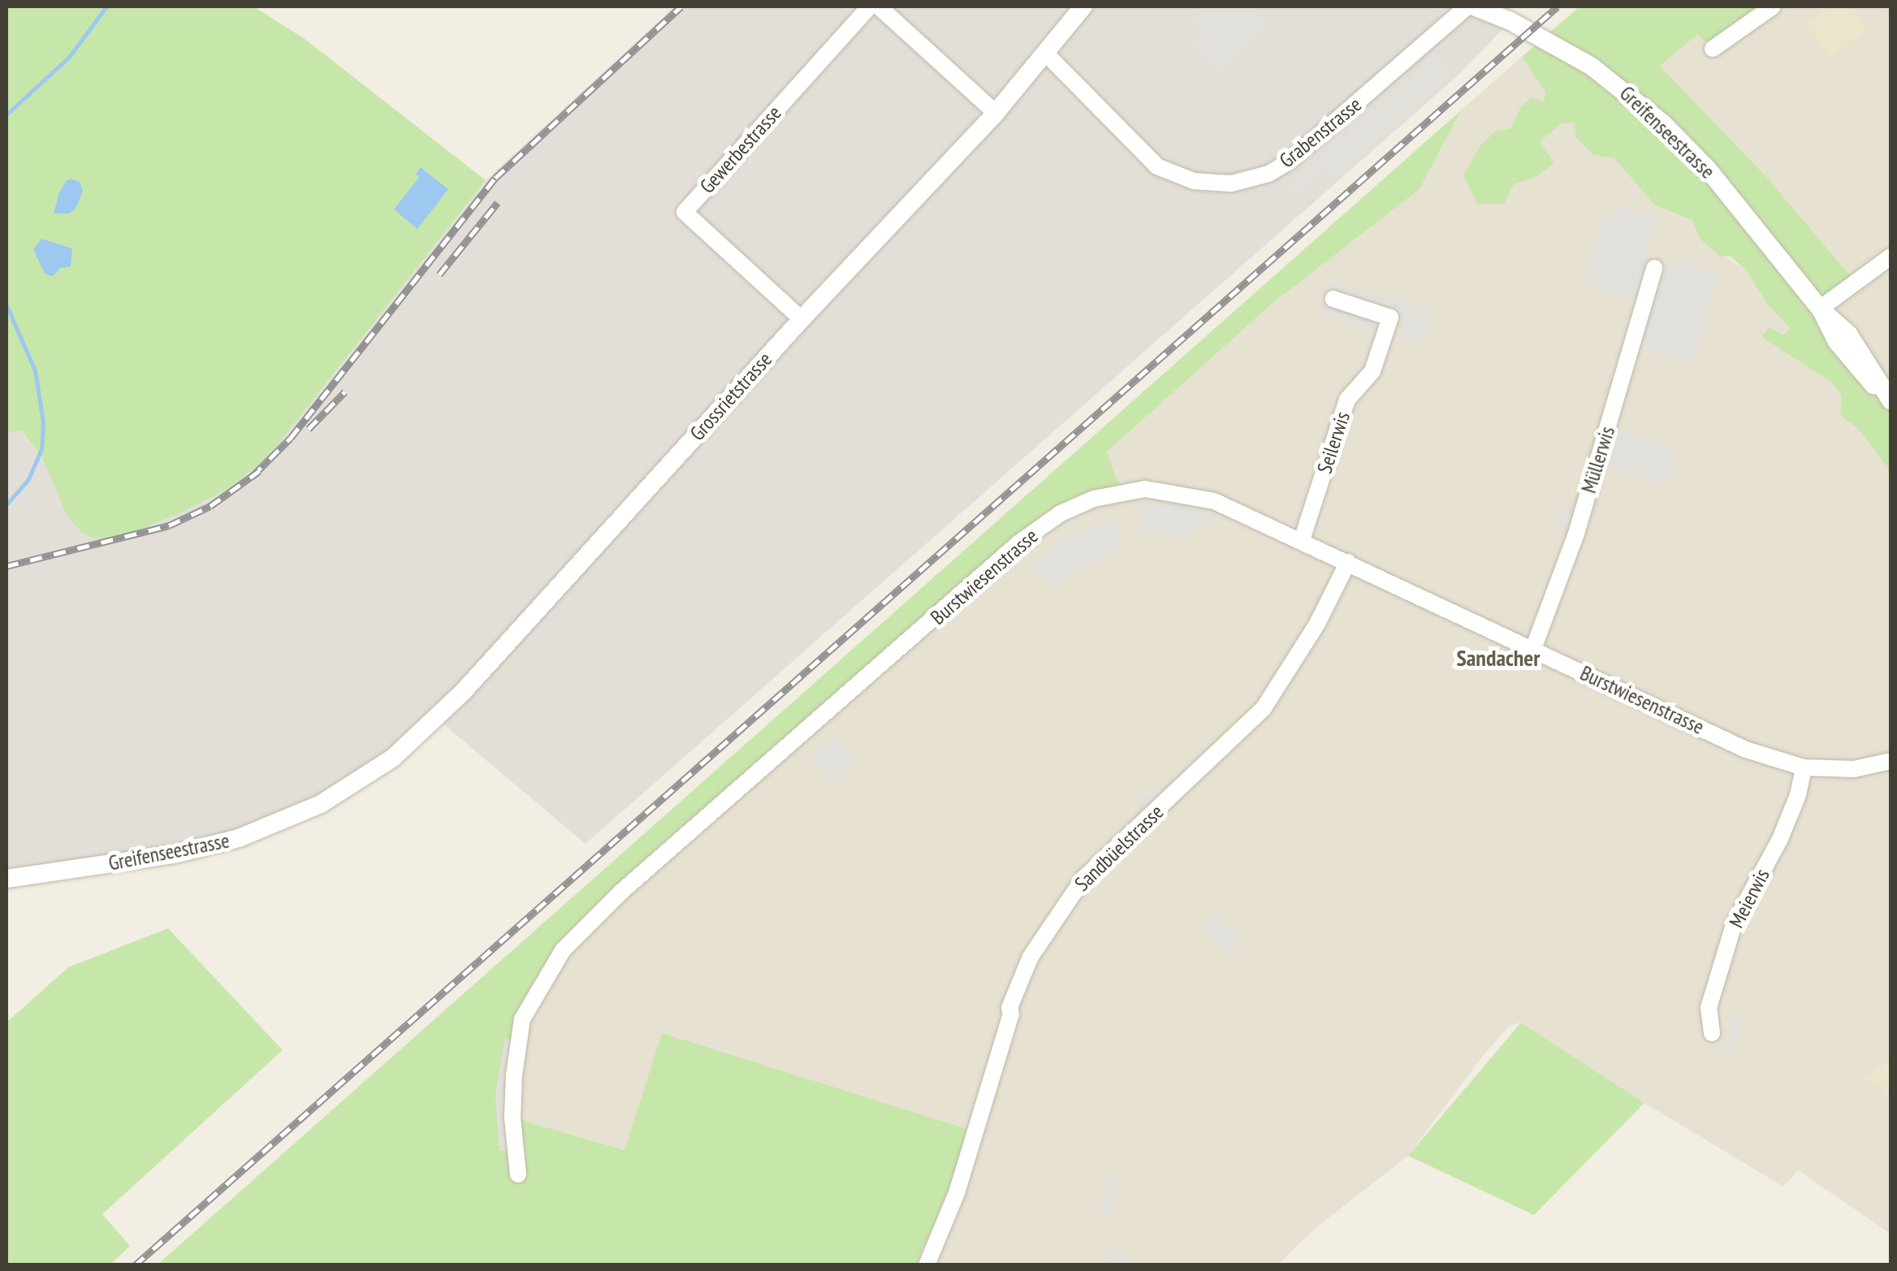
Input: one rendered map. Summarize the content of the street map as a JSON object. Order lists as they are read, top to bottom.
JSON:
{
  "streets": {
    "street": [
      "Grabenstrasse",
      "Greifenseestrasse",
      "Gewerbestrasse",
      "Grossrietstrasse",
      "Seilerwis",
      "Müllerwis",
      "Burstwiesenstrasse",
      "Sandbüelstrasse",
      "Meierwis"
    ]
  },
  "crossings": [
    ["Grabenstrasse", "Grossrietstrasse"],
    ["Greifenseestrasse", "Grossrietstrasse"],
    ["Gewerbestrasse", "Grossrietstrasse"],
    ["Seilerwis", "Burstwiesenstrasse"],
    ["Müllerwis", "Burstwiesenstrasse"],
    ["Burstwiesenstrasse", "Sandbüelstrasse"],
    ["Burstwiesenstrasse", "Meierwis"]
  ],
  "districts": ["Sandacher"]
}
